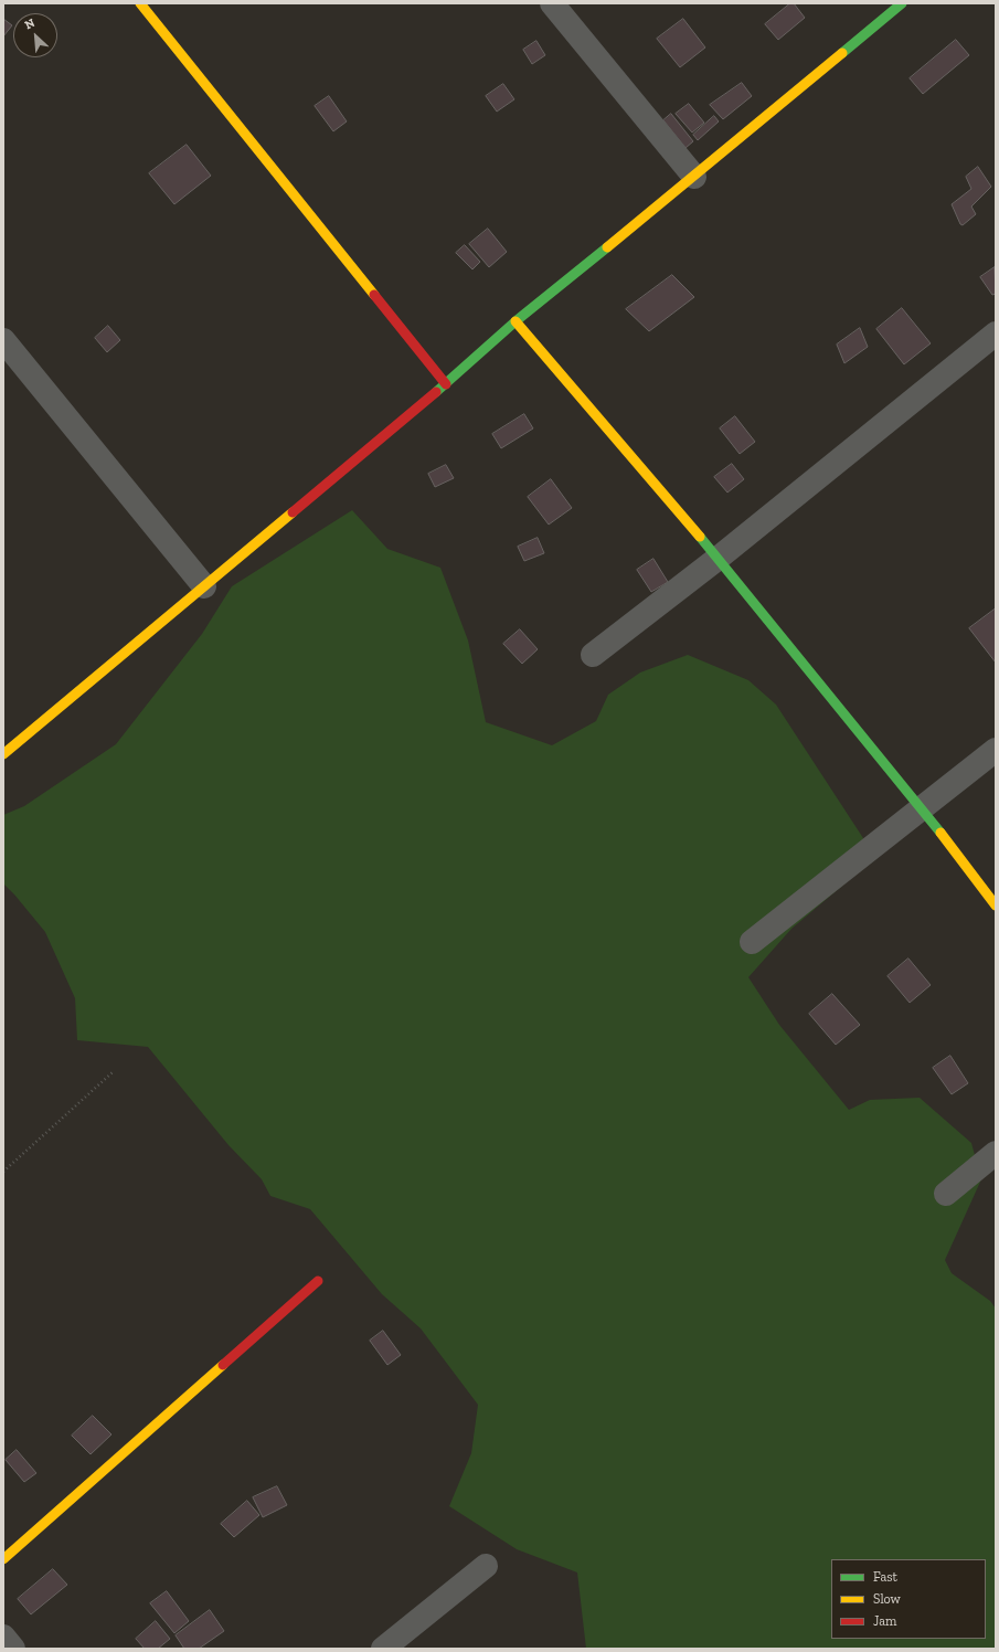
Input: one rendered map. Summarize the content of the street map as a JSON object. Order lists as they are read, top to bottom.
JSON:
{
  "legend": ["Fast", "Slow", "Jam"],
  "north": "top left"
}
